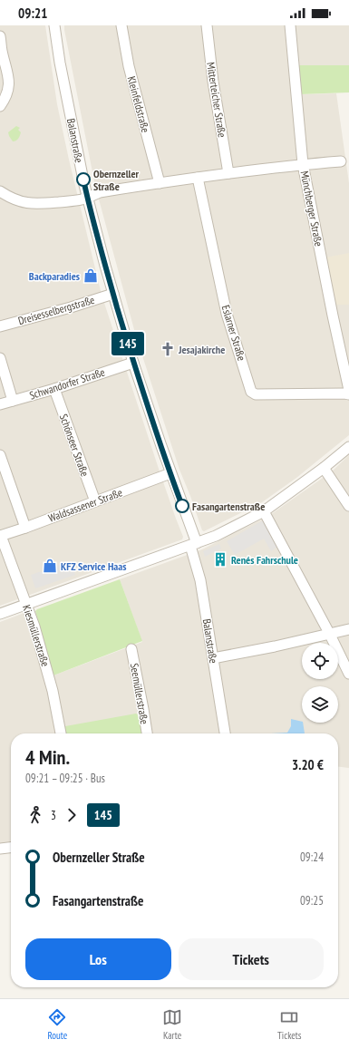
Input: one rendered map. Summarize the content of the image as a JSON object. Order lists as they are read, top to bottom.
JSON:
{
  "streets": {
    "street": [
      "Mitterteicher Straße",
      "Kleinfeldstraße",
      "Balanstraße",
      "Münchberger Straße",
      "Dreisesselbergstraße",
      "Eslarner Straße",
      "Schwandorfer Straße",
      "Schönseer Straße",
      "Waldsassener Straße",
      "Kiesmüllerstraße",
      "Seemüllerstraße"
    ]
  },
  "crossings": [
    ["Balanstraße", "Dreisesselbergstraße"],
    ["Balanstraße", "Schwandorfer Straße"],
    ["Balanstraße", "Waldsassener Straße"],
    ["Schwandorfer Straße", "Schönseer Straße"],
    ["Schönseer Straße", "Waldsassener Straße"],
    ["Waldsassener Straße", "Kiesmüllerstraße"]
  ],
  "places": {
    "other": ["Obernzeller Straße", "Fasangartenstraße"],
    "shop": ["Backparadies", "KFZ Service Haas"],
    "church": ["Jesajakirche"],
    "building": ["Renés Fahrschule"]
  },
  "lines": ["bus line 145"],
  "page": {
    "status": "09:21",
    "on_map": "145",
    "heading": ["4 Min.", "09:21 – 09:25 · Bus", "3.20 €"],
    "legs": ["3", "145"],
    "list": [
      {
        "name": "Obernzeller Straße",
        "value": "09:24"
      },
      {
        "name": "Fasangartenstraße",
        "value": "09:25"
      }
    ],
    "buttons": ["Los", "Tickets"],
    "tabs": ["Route", "Karte", "Tickets"]
  }
}
